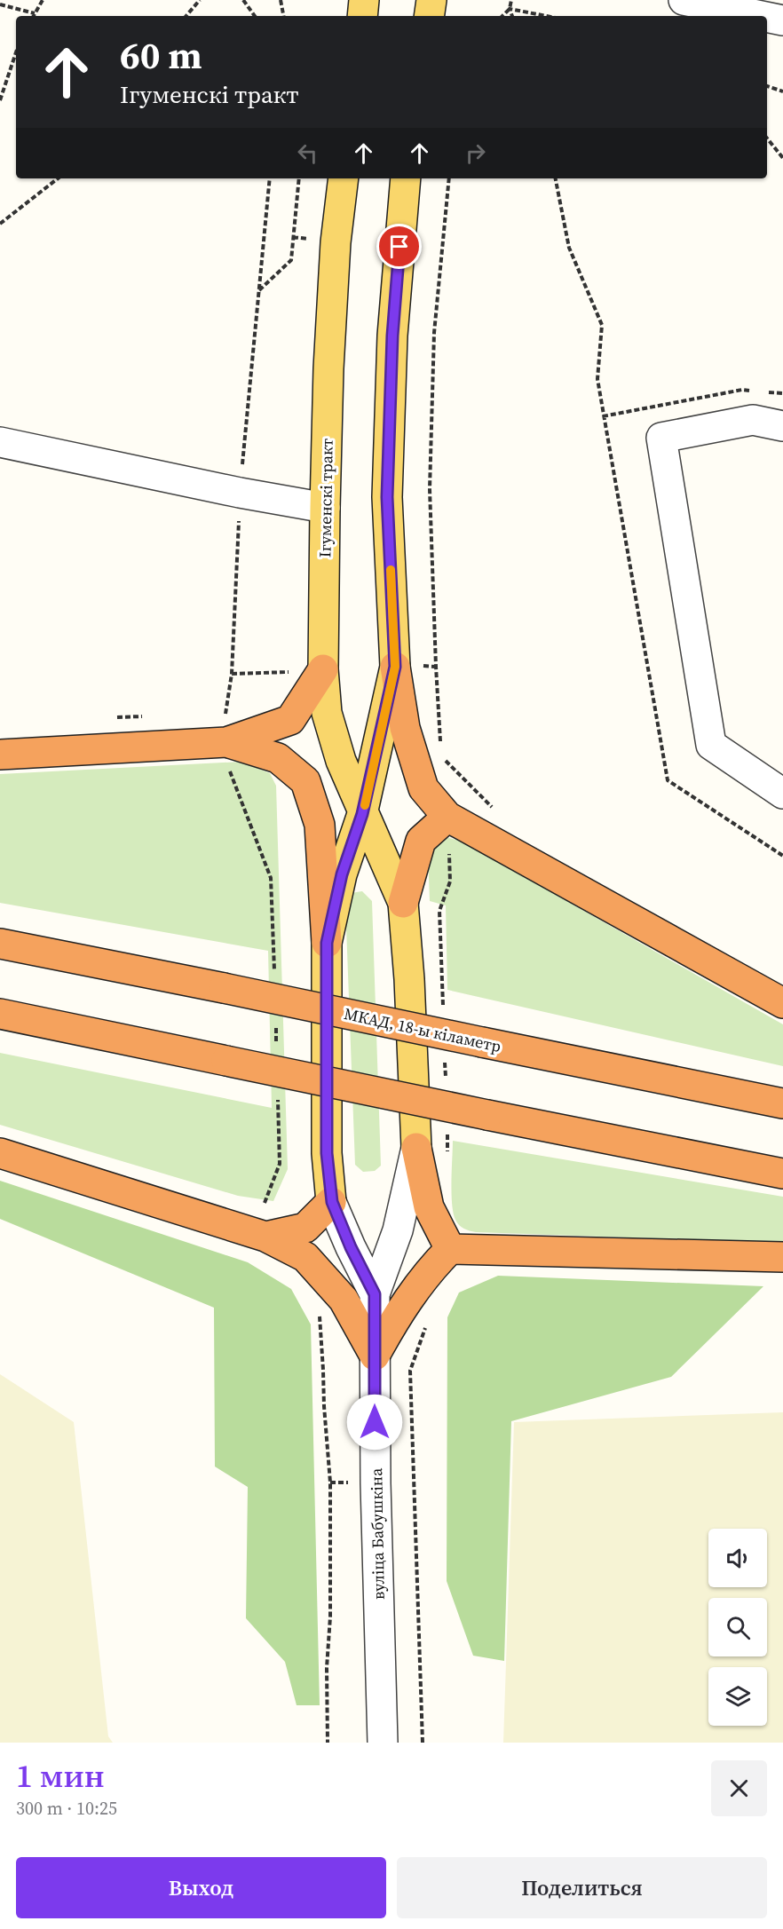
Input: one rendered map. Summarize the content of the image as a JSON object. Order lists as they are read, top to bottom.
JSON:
{
  "streets": {
    "highway": ["МКАД, 18-ы кіламетр"],
    "main road": ["Ігуменскі тракт"],
    "street": ["вуліца Бабушкіна"]
  },
  "crossings": [
    ["Ігуменскі тракт", "вуліца Бабушкіна"]
  ],
  "page": {
    "turn": ["60 m", "Ігуменскі тракт"],
    "heading": ["1 мин", "300 m · 10:25"],
    "buttons": ["Выход", "Поделиться"]
  }
}
